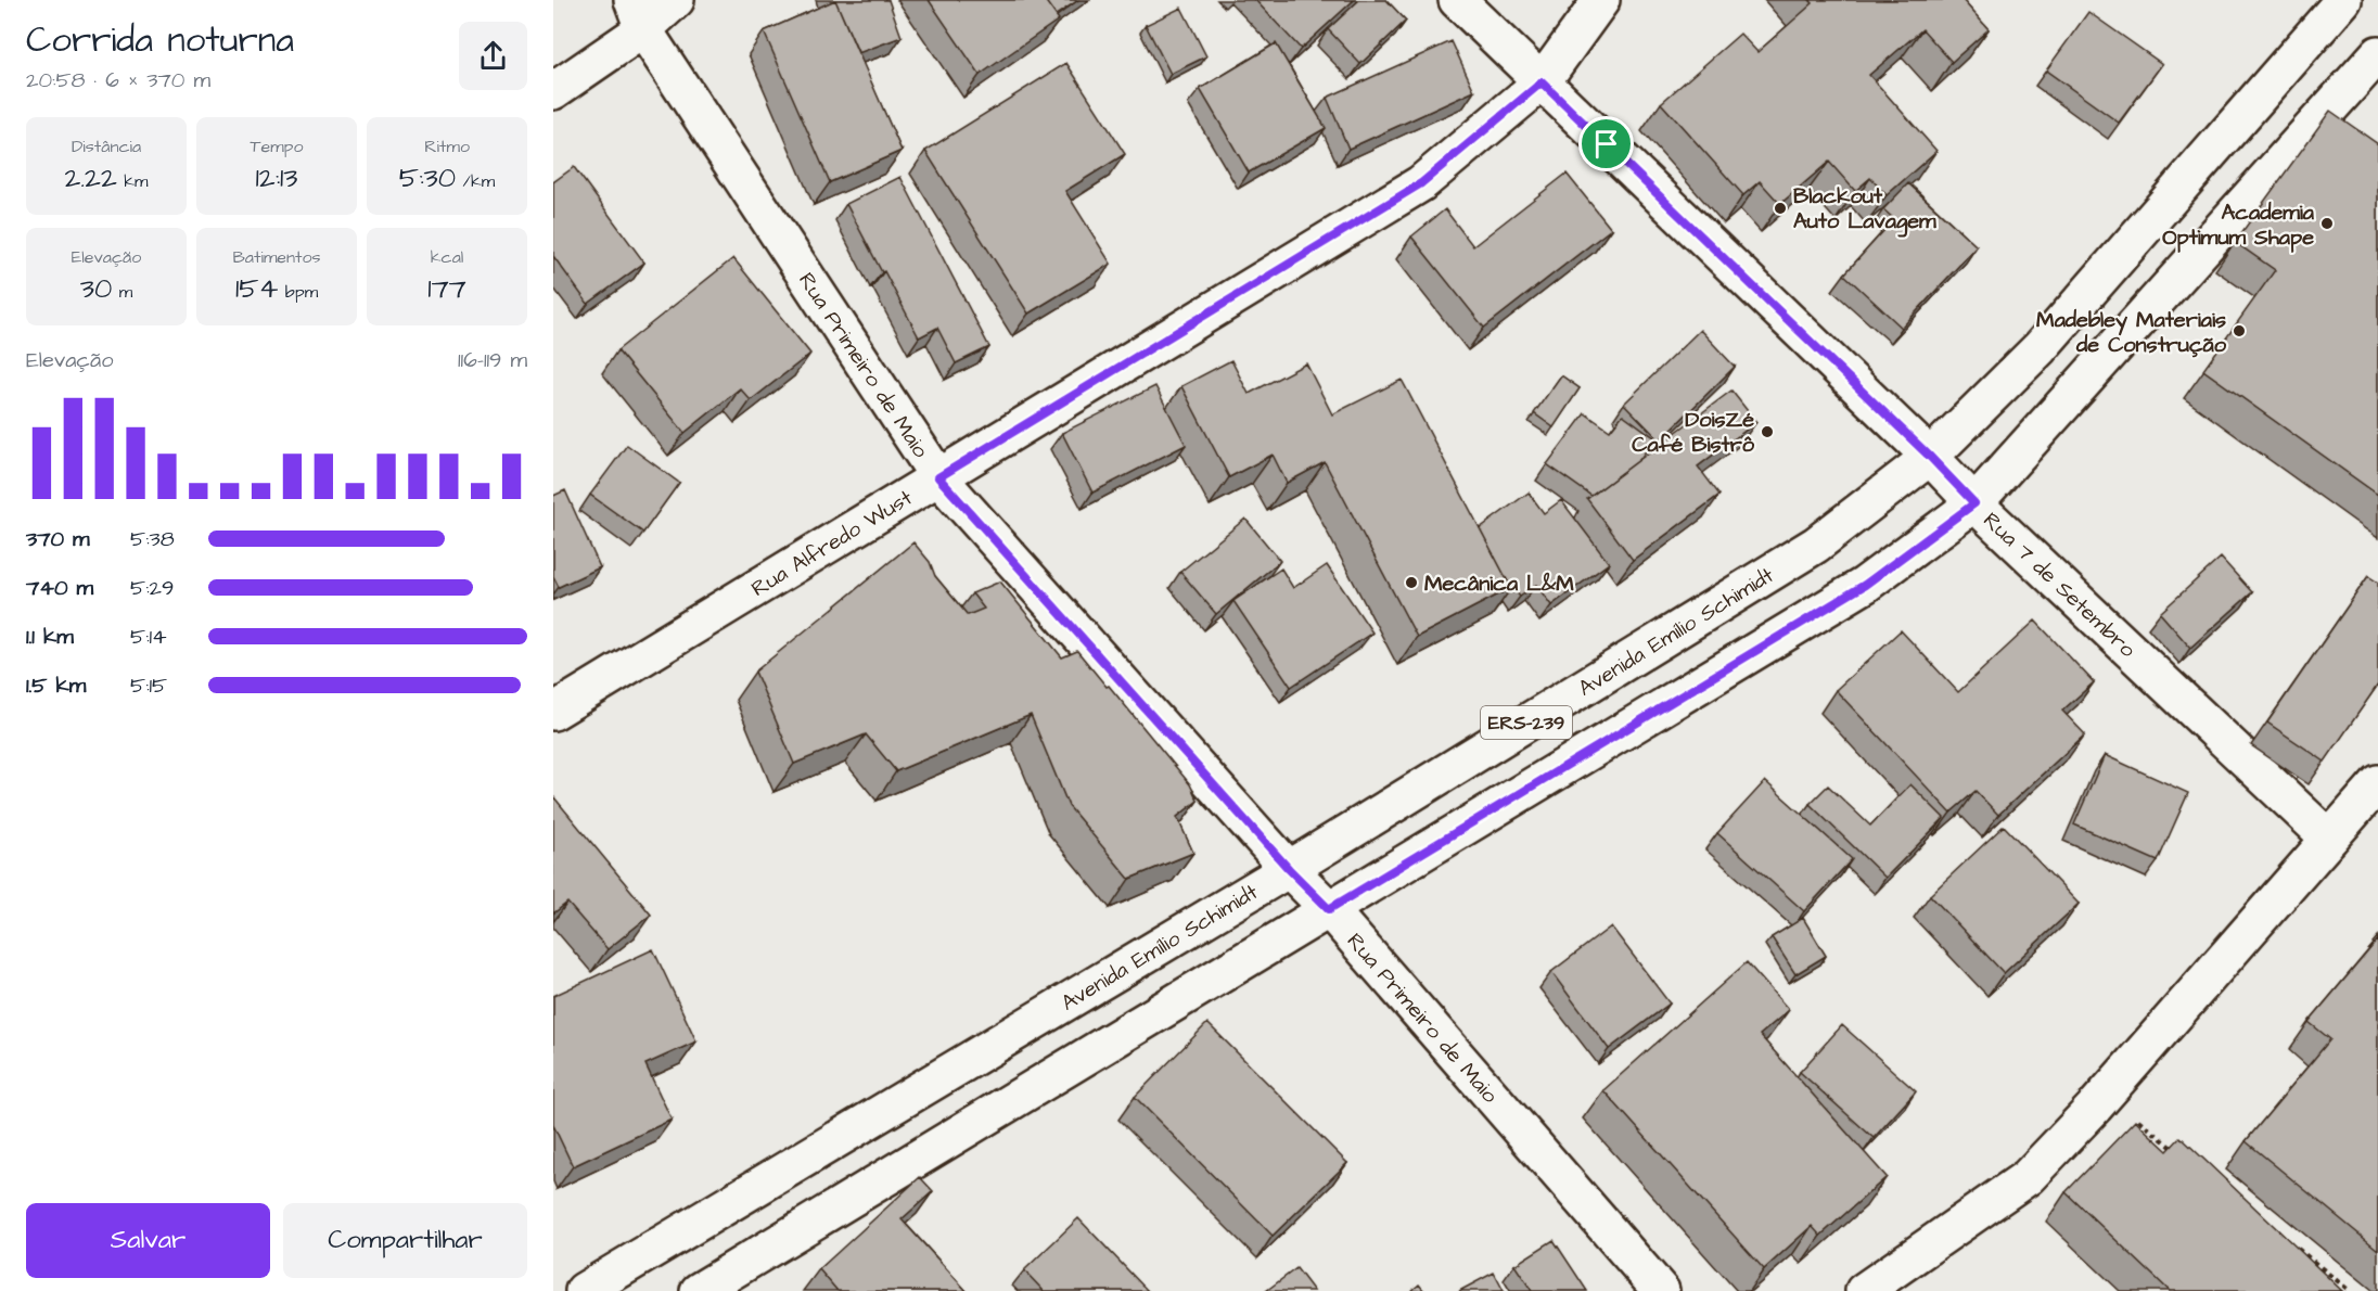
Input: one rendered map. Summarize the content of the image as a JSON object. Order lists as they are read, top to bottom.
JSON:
{
  "streets": {
    "street": [
      "Rua Primeiro de Maio",
      "Rua Alfredo Wust",
      "Rua 7 de Setembro",
      "Avenida Emílio Schimidt",
      "ERS-239"
    ]
  },
  "crossings": [
    ["Rua Primeiro de Maio", "Rua Alfredo Wust"],
    ["Rua Primeiro de Maio", "Avenida Emílio Schimidt"],
    ["Rua Primeiro de Maio", "ERS-239"],
    ["Rua Alfredo Wust", "Rua 7 de Setembro"],
    ["Rua 7 de Setembro", "Avenida Emílio Schimidt"],
    ["Rua 7 de Setembro", "ERS-239"]
  ],
  "places": [
    "Blackout Auto Lavagem",
    "Academia Optimum Shape",
    "Madebley Materiais de Construção",
    "DoisZé Café Bistrô",
    "Mecânica L&M"
  ],
  "page": {
    "heading": ["Corrida noturna", "20:58 · 6 × 370 m"],
    "stats": [
      ["Distância", "2.22 km"],
      ["Tempo", "12:13"],
      ["Ritmo", "5:30 /km"],
      ["Elevação", "30 m"],
      ["Batimentos", "154 bpm"],
      ["kcal", "177"]
    ],
    "chart": ["Elevação", "116–119 m"],
    "list": [
      {
        "name": "370 m",
        "note": "5:38"
      },
      {
        "name": "740 m",
        "note": "5:29"
      },
      {
        "name": "1.1 km",
        "note": "5:14"
      },
      {
        "name": "1.5 km",
        "note": "5:15"
      }
    ],
    "buttons": ["Salvar", "Compartilhar"]
  }
}
